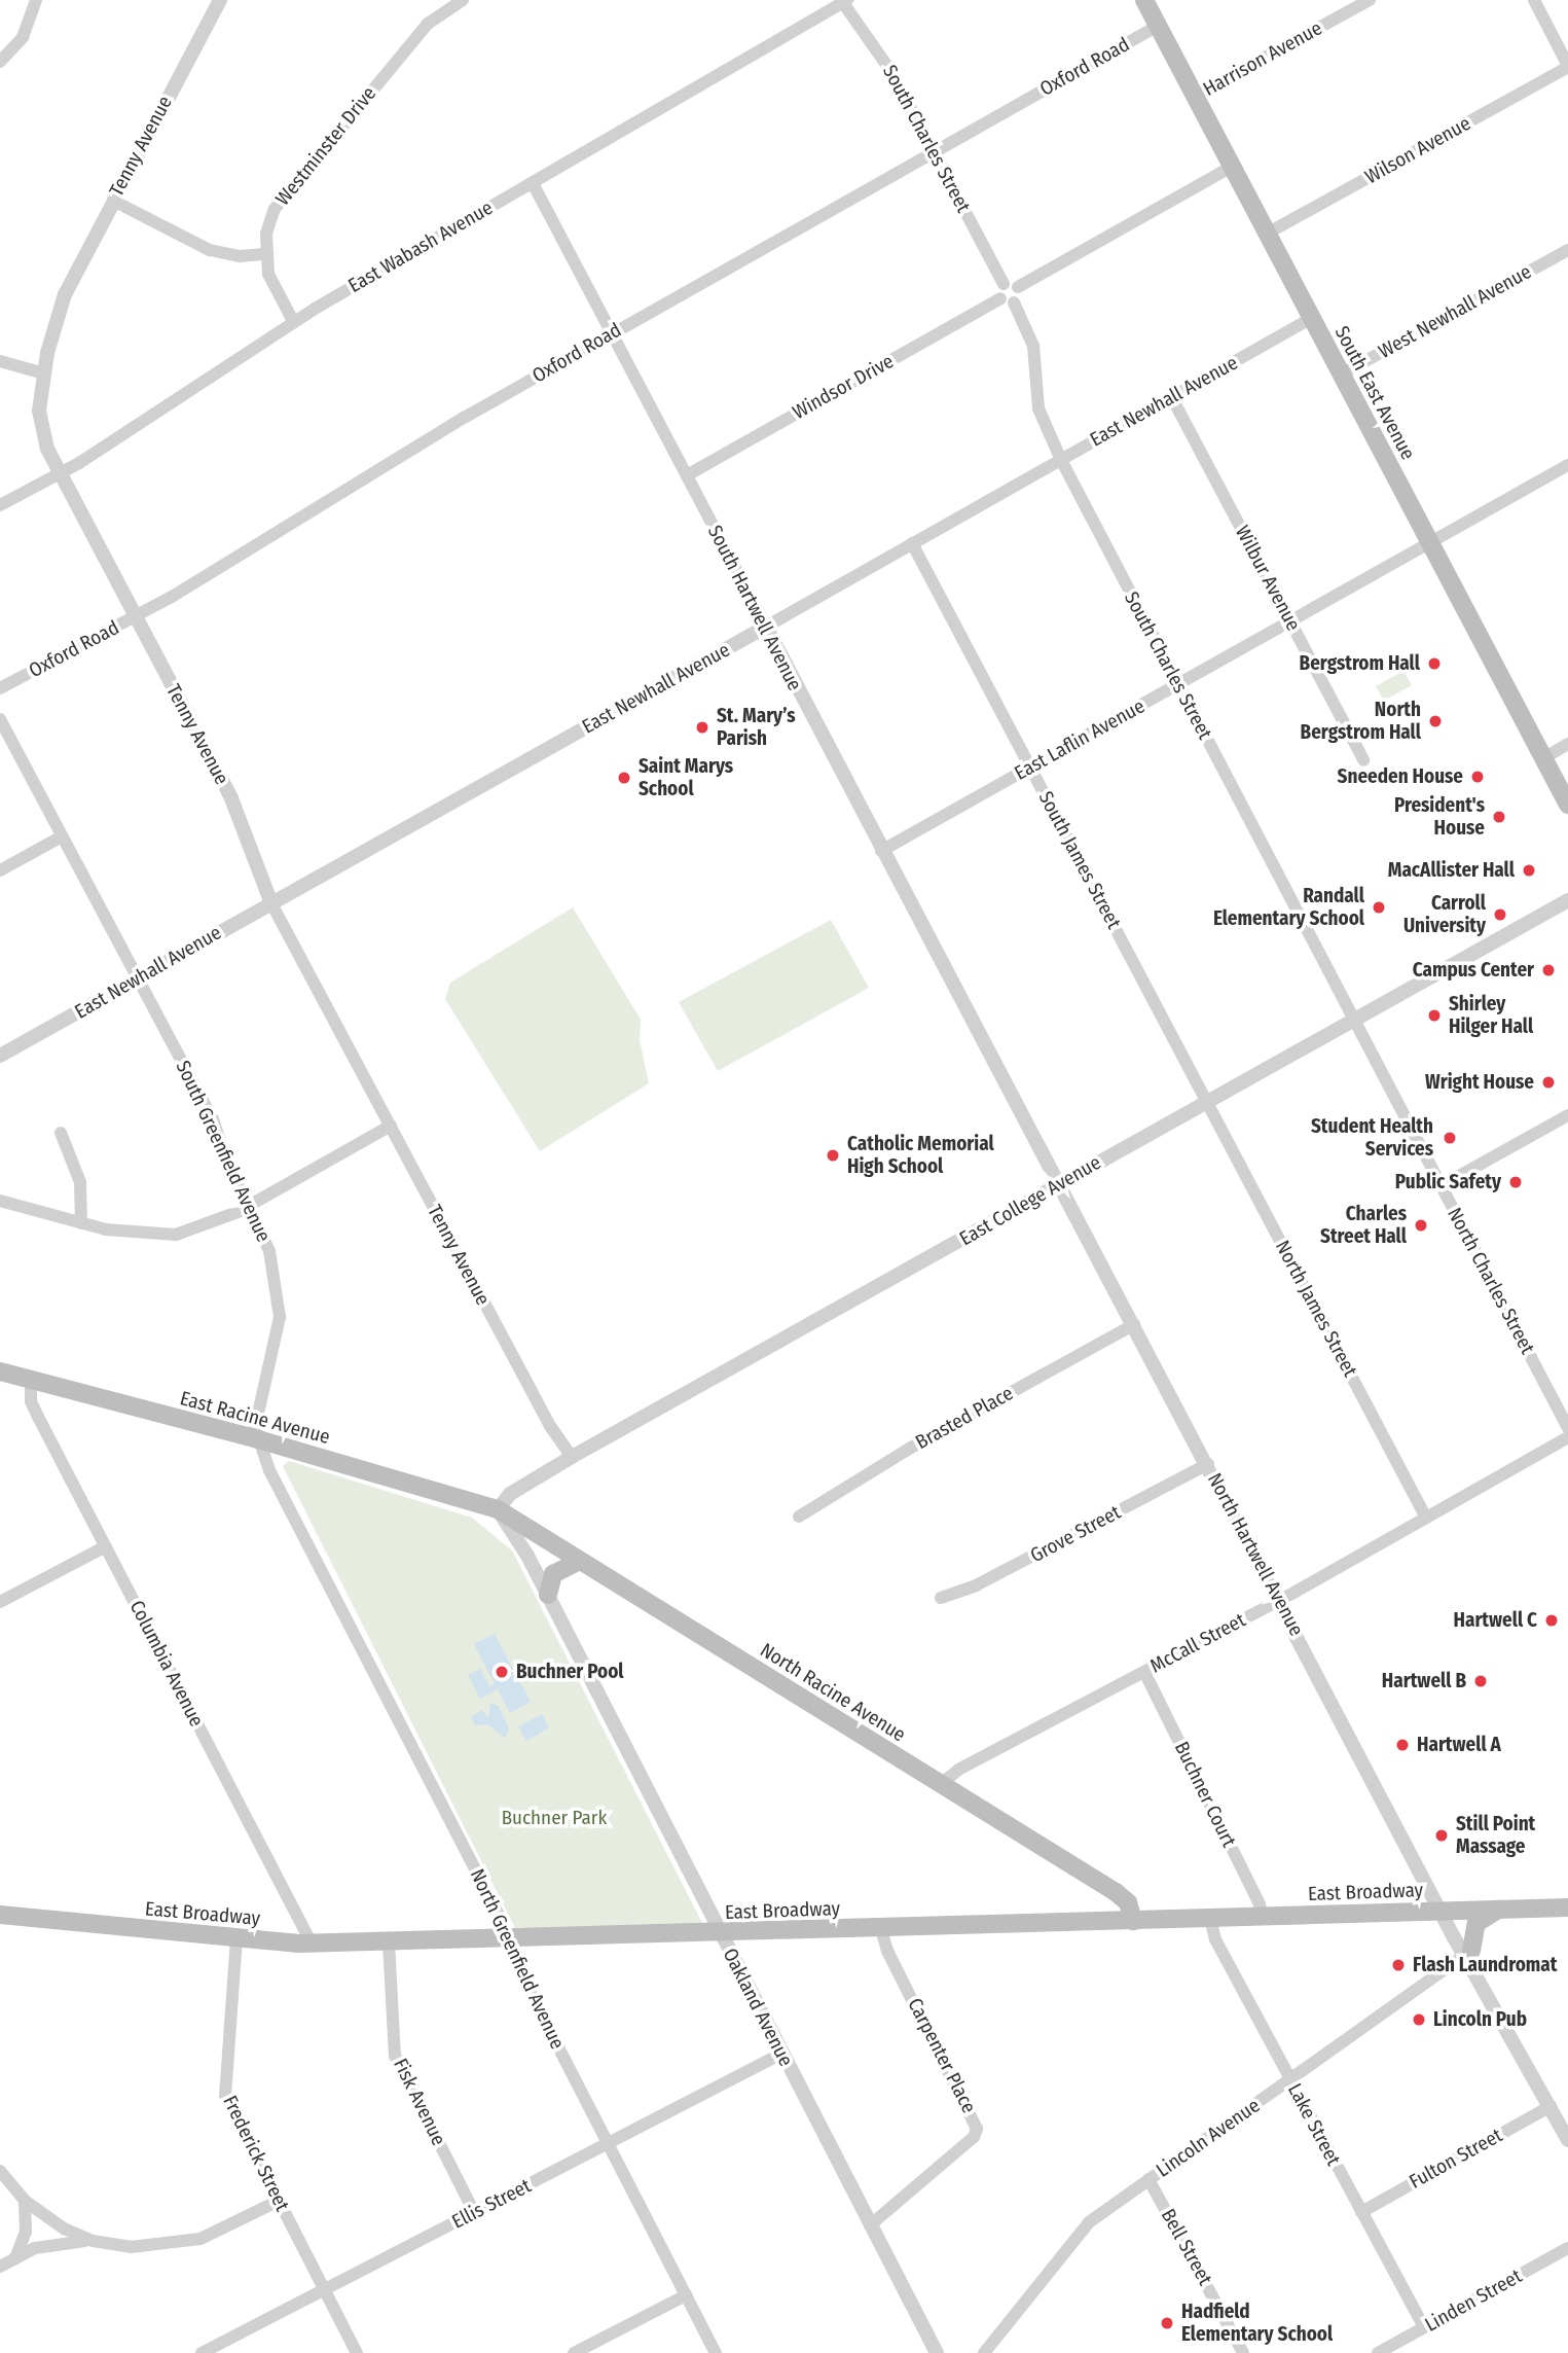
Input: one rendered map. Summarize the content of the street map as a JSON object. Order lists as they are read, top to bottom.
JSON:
{
  "streets": {
    "main road": [
      "South East Avenue",
      "East Racine Avenue",
      "North Racine Avenue",
      "East Broadway"
    ],
    "street": [
      "Harrison Avenue",
      "Oxford Road",
      "South Charles Street",
      "Tenny Avenue",
      "Westminster Drive",
      "Wilson Avenue",
      "East Wabash Avenue",
      "West Newhall Avenue",
      "Windsor Drive",
      "East Newhall Avenue",
      "Wilbur Avenue",
      "South Hartwell Avenue",
      "East Laflin Avenue",
      "South James Street",
      "South Greenfield Avenue",
      "East College Avenue",
      "North Charles Street",
      "North James Street",
      "Brasted Place",
      "Grove Street",
      "North Hartwell Avenue",
      "McCall Street",
      "Columbia Avenue",
      "Buchner Court",
      "North Greenfield Avenue",
      "Oakland Avenue",
      "Carpenter Place",
      "Fisk Avenue",
      "Lake Street",
      "Lincoln Avenue",
      "Frederick Street",
      "Fulton Street",
      "Ellis Street",
      "Bell Street",
      "Linden Street"
    ]
  },
  "crossings": [
    ["Harrison Avenue", "South East Avenue"],
    ["Oxford Road", "South Charles Street"],
    ["Oxford Road", "Tenny Avenue"],
    ["Oxford Road", "South East Avenue"],
    ["Oxford Road", "South Hartwell Avenue"],
    ["South Charles Street", "East Wabash Avenue"],
    ["South Charles Street", "East Newhall Avenue"],
    ["South Charles Street", "East Laflin Avenue"],
    ["South Charles Street", "East College Avenue"],
    ["South Charles Street", "North Charles Street"],
    ["Tenny Avenue", "East Wabash Avenue"],
    ["Tenny Avenue", "East Newhall Avenue"],
    ["Tenny Avenue", "East College Avenue"],
    ["Westminster Drive", "East Wabash Avenue"],
    ["Wilson Avenue", "South East Avenue"],
    ["East Wabash Avenue", "South Hartwell Avenue"],
    ["West Newhall Avenue", "South East Avenue"],
    ["Windsor Drive", "South Hartwell Avenue"],
    ["South East Avenue", "East Newhall Avenue"],
    ["South East Avenue", "East Laflin Avenue"],
    ["East Newhall Avenue", "Wilbur Avenue"],
    ["East Newhall Avenue", "South Hartwell Avenue"],
    ["East Newhall Avenue", "South James Street"],
    ["East Newhall Avenue", "South Greenfield Avenue"],
    ["Wilbur Avenue", "East Laflin Avenue"],
    ["South Hartwell Avenue", "East Laflin Avenue"],
    ["South Hartwell Avenue", "East College Avenue"],
    ["South Hartwell Avenue", "North Hartwell Avenue"],
    ["East Laflin Avenue", "South James Street"],
    ["South James Street", "East College Avenue"],
    ["South James Street", "North James Street"],
    ["South Greenfield Avenue", "East Racine Avenue"],
    ["South Greenfield Avenue", "North Greenfield Avenue"],
    ["East College Avenue", "North Charles Street"],
    ["East College Avenue", "North James Street"],
    ["East College Avenue", "East Racine Avenue"],
    ["East College Avenue", "North Hartwell Avenue"],
    ["East College Avenue", "North Racine Avenue"],
    ["East College Avenue", "Oakland Avenue"],
    ["North James Street", "McCall Street"],
    ["East Racine Avenue", "Columbia Avenue"],
    ["East Racine Avenue", "North Racine Avenue"],
    ["East Racine Avenue", "Oakland Avenue"],
    ["Brasted Place", "North Hartwell Avenue"],
    ["Grove Street", "North Hartwell Avenue"],
    ["North Hartwell Avenue", "McCall Street"],
    ["North Hartwell Avenue", "East Broadway"],
    ["North Hartwell Avenue", "Lincoln Avenue"],
    ["North Hartwell Avenue", "Fulton Street"],
    ["McCall Street", "North Racine Avenue"],
    ["McCall Street", "Buchner Court"],
    ["Columbia Avenue", "East Broadway"],
    ["North Racine Avenue", "East Broadway"],
    ["North Racine Avenue", "Oakland Avenue"],
    ["Buchner Court", "East Broadway"],
    ["East Broadway", "North Greenfield Avenue"],
    ["East Broadway", "Oakland Avenue"],
    ["East Broadway", "Carpenter Place"],
    ["East Broadway", "Fisk Avenue"],
    ["East Broadway", "Lake Street"],
    ["East Broadway", "Frederick Street"],
    ["North Greenfield Avenue", "Ellis Street"],
    ["Oakland Avenue", "Carpenter Place"],
    ["Oakland Avenue", "Ellis Street"],
    ["Fisk Avenue", "Ellis Street"],
    ["Lake Street", "Lincoln Avenue"],
    ["Lake Street", "Fulton Street"],
    ["Lake Street", "Linden Street"],
    ["Lincoln Avenue", "Bell Street"],
    ["Frederick Street", "Ellis Street"]
  ],
  "parks": ["Buchner Park"],
  "places": [
    "Bergstrom Hall",
    "North Bergstrom Hall",
    "St. Mary’s Parish",
    "Sneeden House",
    "Saint Marys School",
    "President's House",
    "MacAllister Hall",
    "Randall Elementary School",
    "Carroll University",
    "Campus Center",
    "Shirley Hilger Hall",
    "Wright House",
    "Student Health Services",
    "Catholic Memorial High School",
    "Public Safety",
    "Charles Street Hall",
    "Hartwell C",
    "Buchner Pool",
    "Hartwell B",
    "Hartwell A",
    "Still Point Massage",
    "Flash Laundromat",
    "Lincoln Pub",
    "Hadfield Elementary School"
  ]
}
